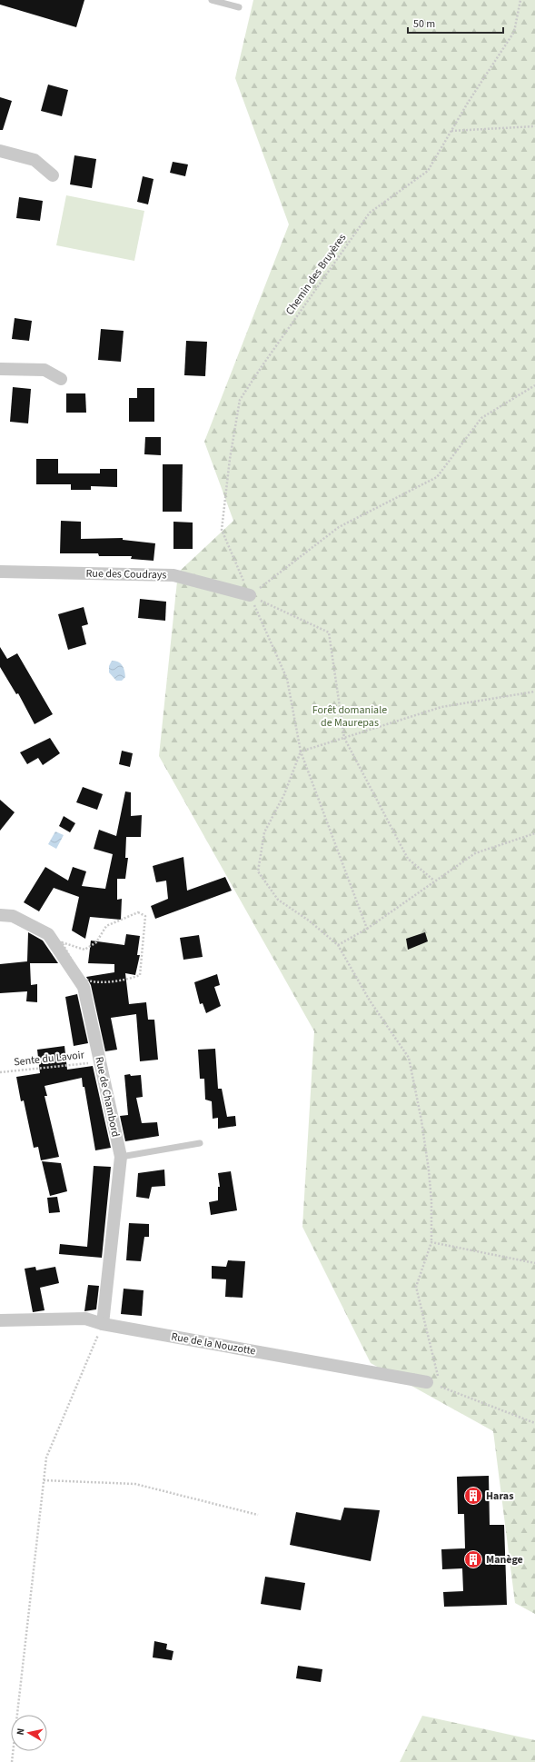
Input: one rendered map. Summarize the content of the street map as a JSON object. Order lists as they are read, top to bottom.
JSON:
{
  "streets": {
    "street": ["Rue des Coudrays", "Rue de Chambord", "Rue de la Nouzotte"],
    "path": ["Chemin des Bruyères", "Sente du Lavoir"]
  },
  "crossings": [
    ["Chemin des Bruyères", "Rue des Coudrays"],
    ["Sente du Lavoir", "Rue de Chambord"],
    ["Rue de Chambord", "Rue de la Nouzotte"]
  ],
  "parks": ["Forêt domaniale de Maurepas"],
  "places": {
    "building": ["Haras", "Manège"]
  },
  "scale_bar": "50 m",
  "north": "left"
}
